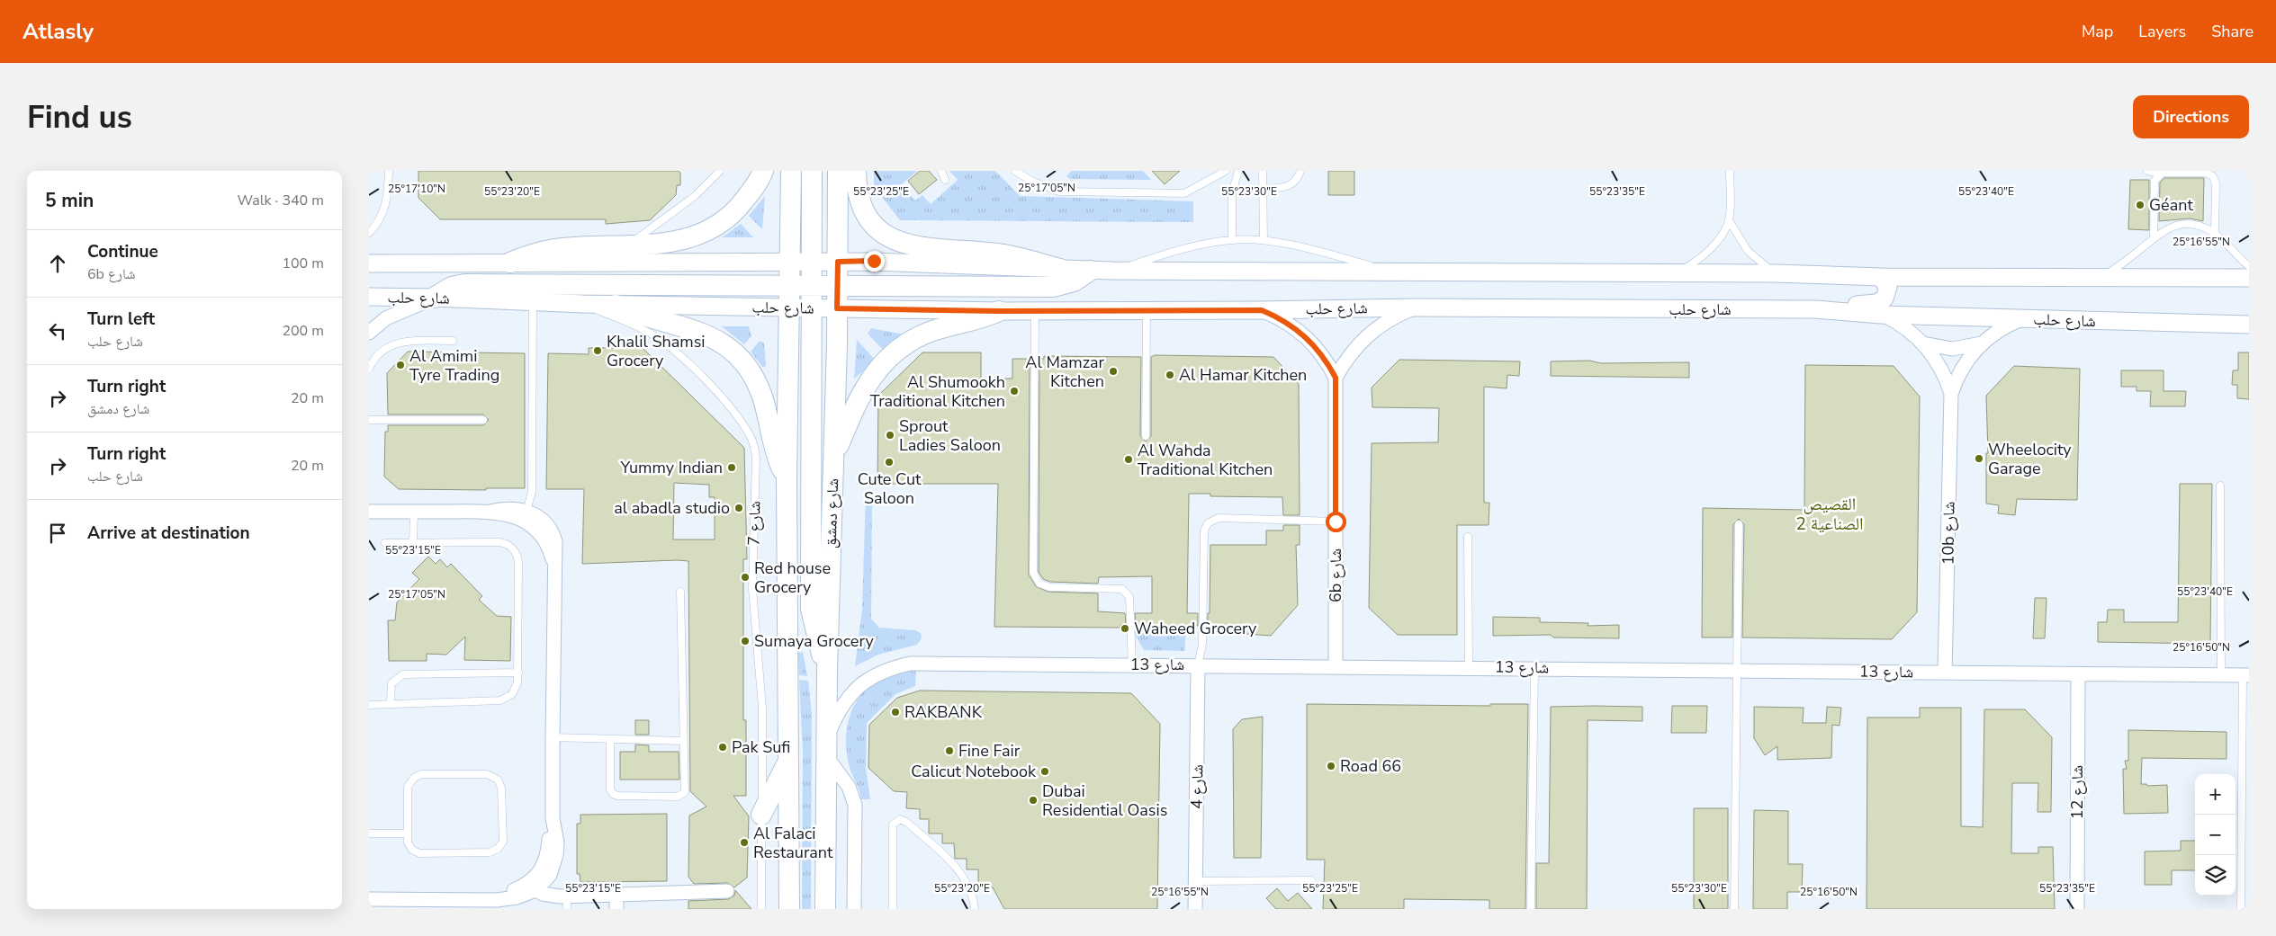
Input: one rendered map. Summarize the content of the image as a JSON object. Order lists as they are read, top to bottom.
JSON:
{
  "streets": {
    "main road": ["شارع دمشق"],
    "street": [
      "شارع حلب",
      "10b شارع",
      "6b شارع",
      "شارع 13",
      "شارع 4",
      "شارع 12"
    ],
    "lane": ["شارع 7"]
  },
  "crossings": [
    ["شارع حلب", "شارع دمشق"],
    ["شارع حلب", "شارع 7"],
    ["شارع حلب", "10b شارع"],
    ["شارع حلب", "6b شارع"],
    ["شارع دمشق", "شارع 13"],
    ["10b شارع", "شارع 13"],
    ["6b شارع", "شارع 13"],
    ["شارع 13", "شارع 4"],
    ["شارع 13", "شارع 12"]
  ],
  "districts": ["القصيص الصناعية 2"],
  "places": [
    "Géant",
    "Khalil Shamsi Grocery",
    "Al Amimi Tyre Trading",
    "Al Mamzar Kitchen",
    "Al Hamar Kitchen",
    "Al Shumookh Traditional Kitchen",
    "Sprout Ladies Saloon",
    "Wheelocity Garage",
    "Al Wahda Traditional Kitchen",
    "Cute Cut Saloon",
    "Yummy Indian",
    "al abadla studio",
    "Red house Grocery",
    "Waheed Grocery",
    "Sumaya Grocery",
    "RAKBANK",
    "Pak Sufi",
    "Fine Fair",
    "Road 66",
    "Calicut Notebook",
    "Dubai Residential Oasis",
    "Al Falaci Restaurant"
  ],
  "page": {
    "header": "Atlasly",
    "nav": ["Map", "Layers", "Share"],
    "buttons": "Directions",
    "title": "Find us",
    "heading": ["5 min", "Walk · 340 m"],
    "list": [
      ["Continue", "6b شارع", "100 m"],
      ["Turn left", "شارع حلب", "200 m"],
      ["Turn right", "شارع دمشق", "20 m"],
      ["Turn right", "شارع حلب", "20 m"],
      "Arrive at destination"
    ],
    "map_buttons": ["+", "−"]
  },
  "coordinates": [
    "25°17'05\"N",
    "25°17'10\"N",
    "55°23'20\"E",
    "55°23'25\"E",
    "55°23'30\"E",
    "55°23'35\"E",
    "55°23'40\"E",
    "25°16'55\"N",
    "55°23'15\"E",
    "25°16'50\"N"
  ]
}
